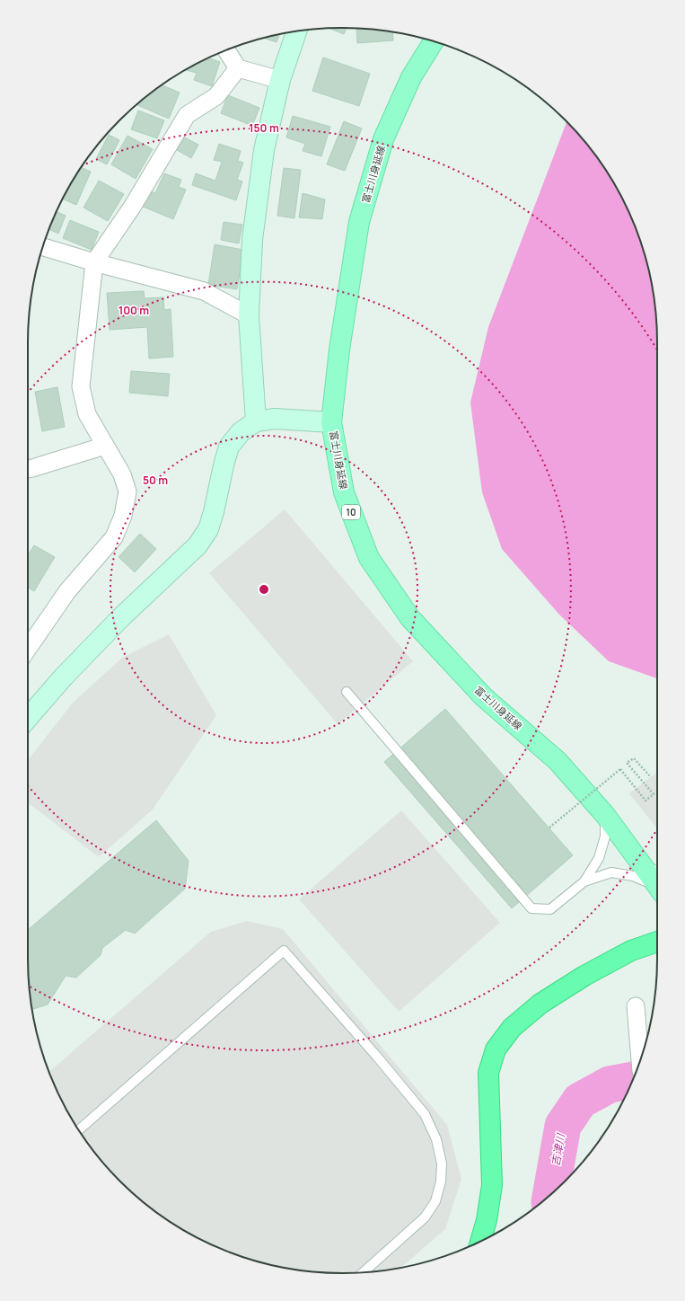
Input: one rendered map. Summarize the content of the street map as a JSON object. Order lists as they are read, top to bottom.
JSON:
{
  "streets": {
    "main road": ["富士川身延線", "10"]
  },
  "water": ["吉津川"],
  "rings": ["150 m", "100 m", "50 m"]
}
